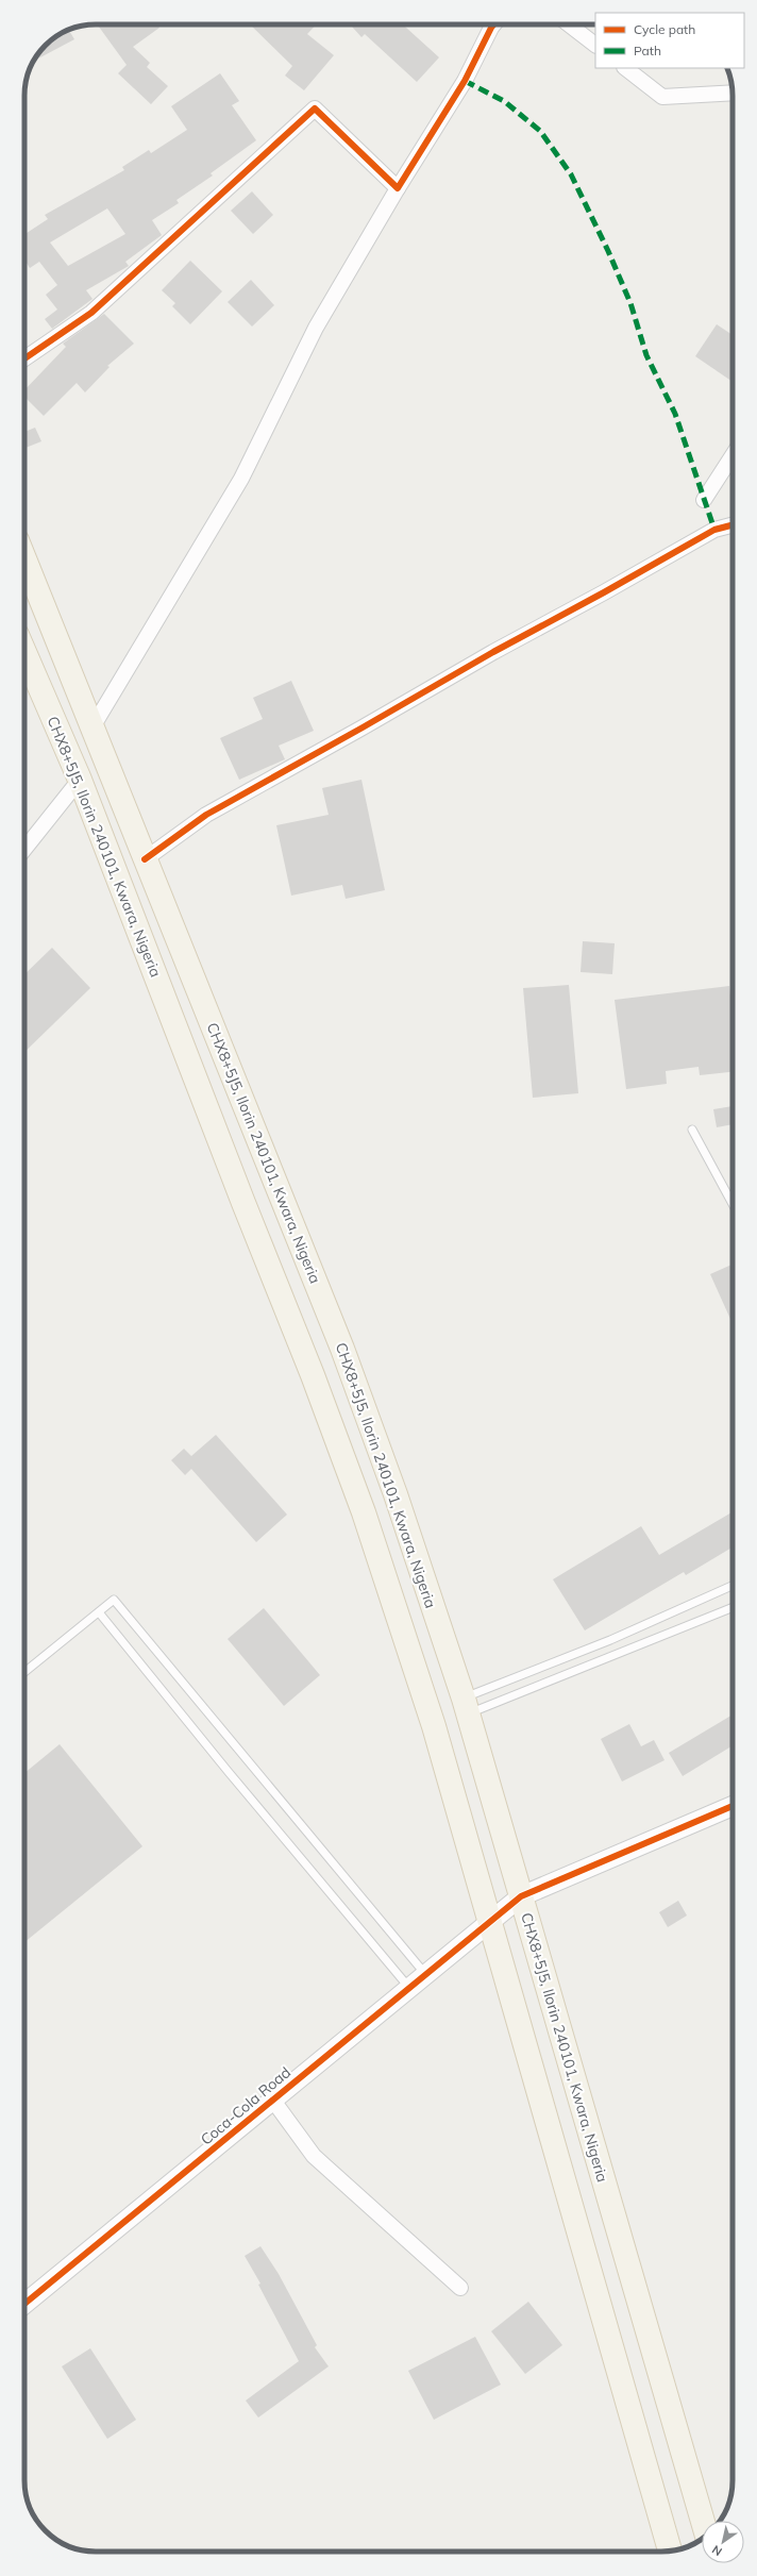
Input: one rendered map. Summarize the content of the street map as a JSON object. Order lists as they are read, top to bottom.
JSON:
{
  "streets": {
    "main road": ["CHX8+5J5, Ilorin 240101, Kwara, Nigeria"],
    "street": ["Coca-Cola Road"]
  },
  "crossings": [
    ["CHX8+5J5, Ilorin 240101, Kwara, Nigeria", "Coca-Cola Road"]
  ],
  "legend": ["Cycle path", "Path"],
  "north": "bottom left"
}
